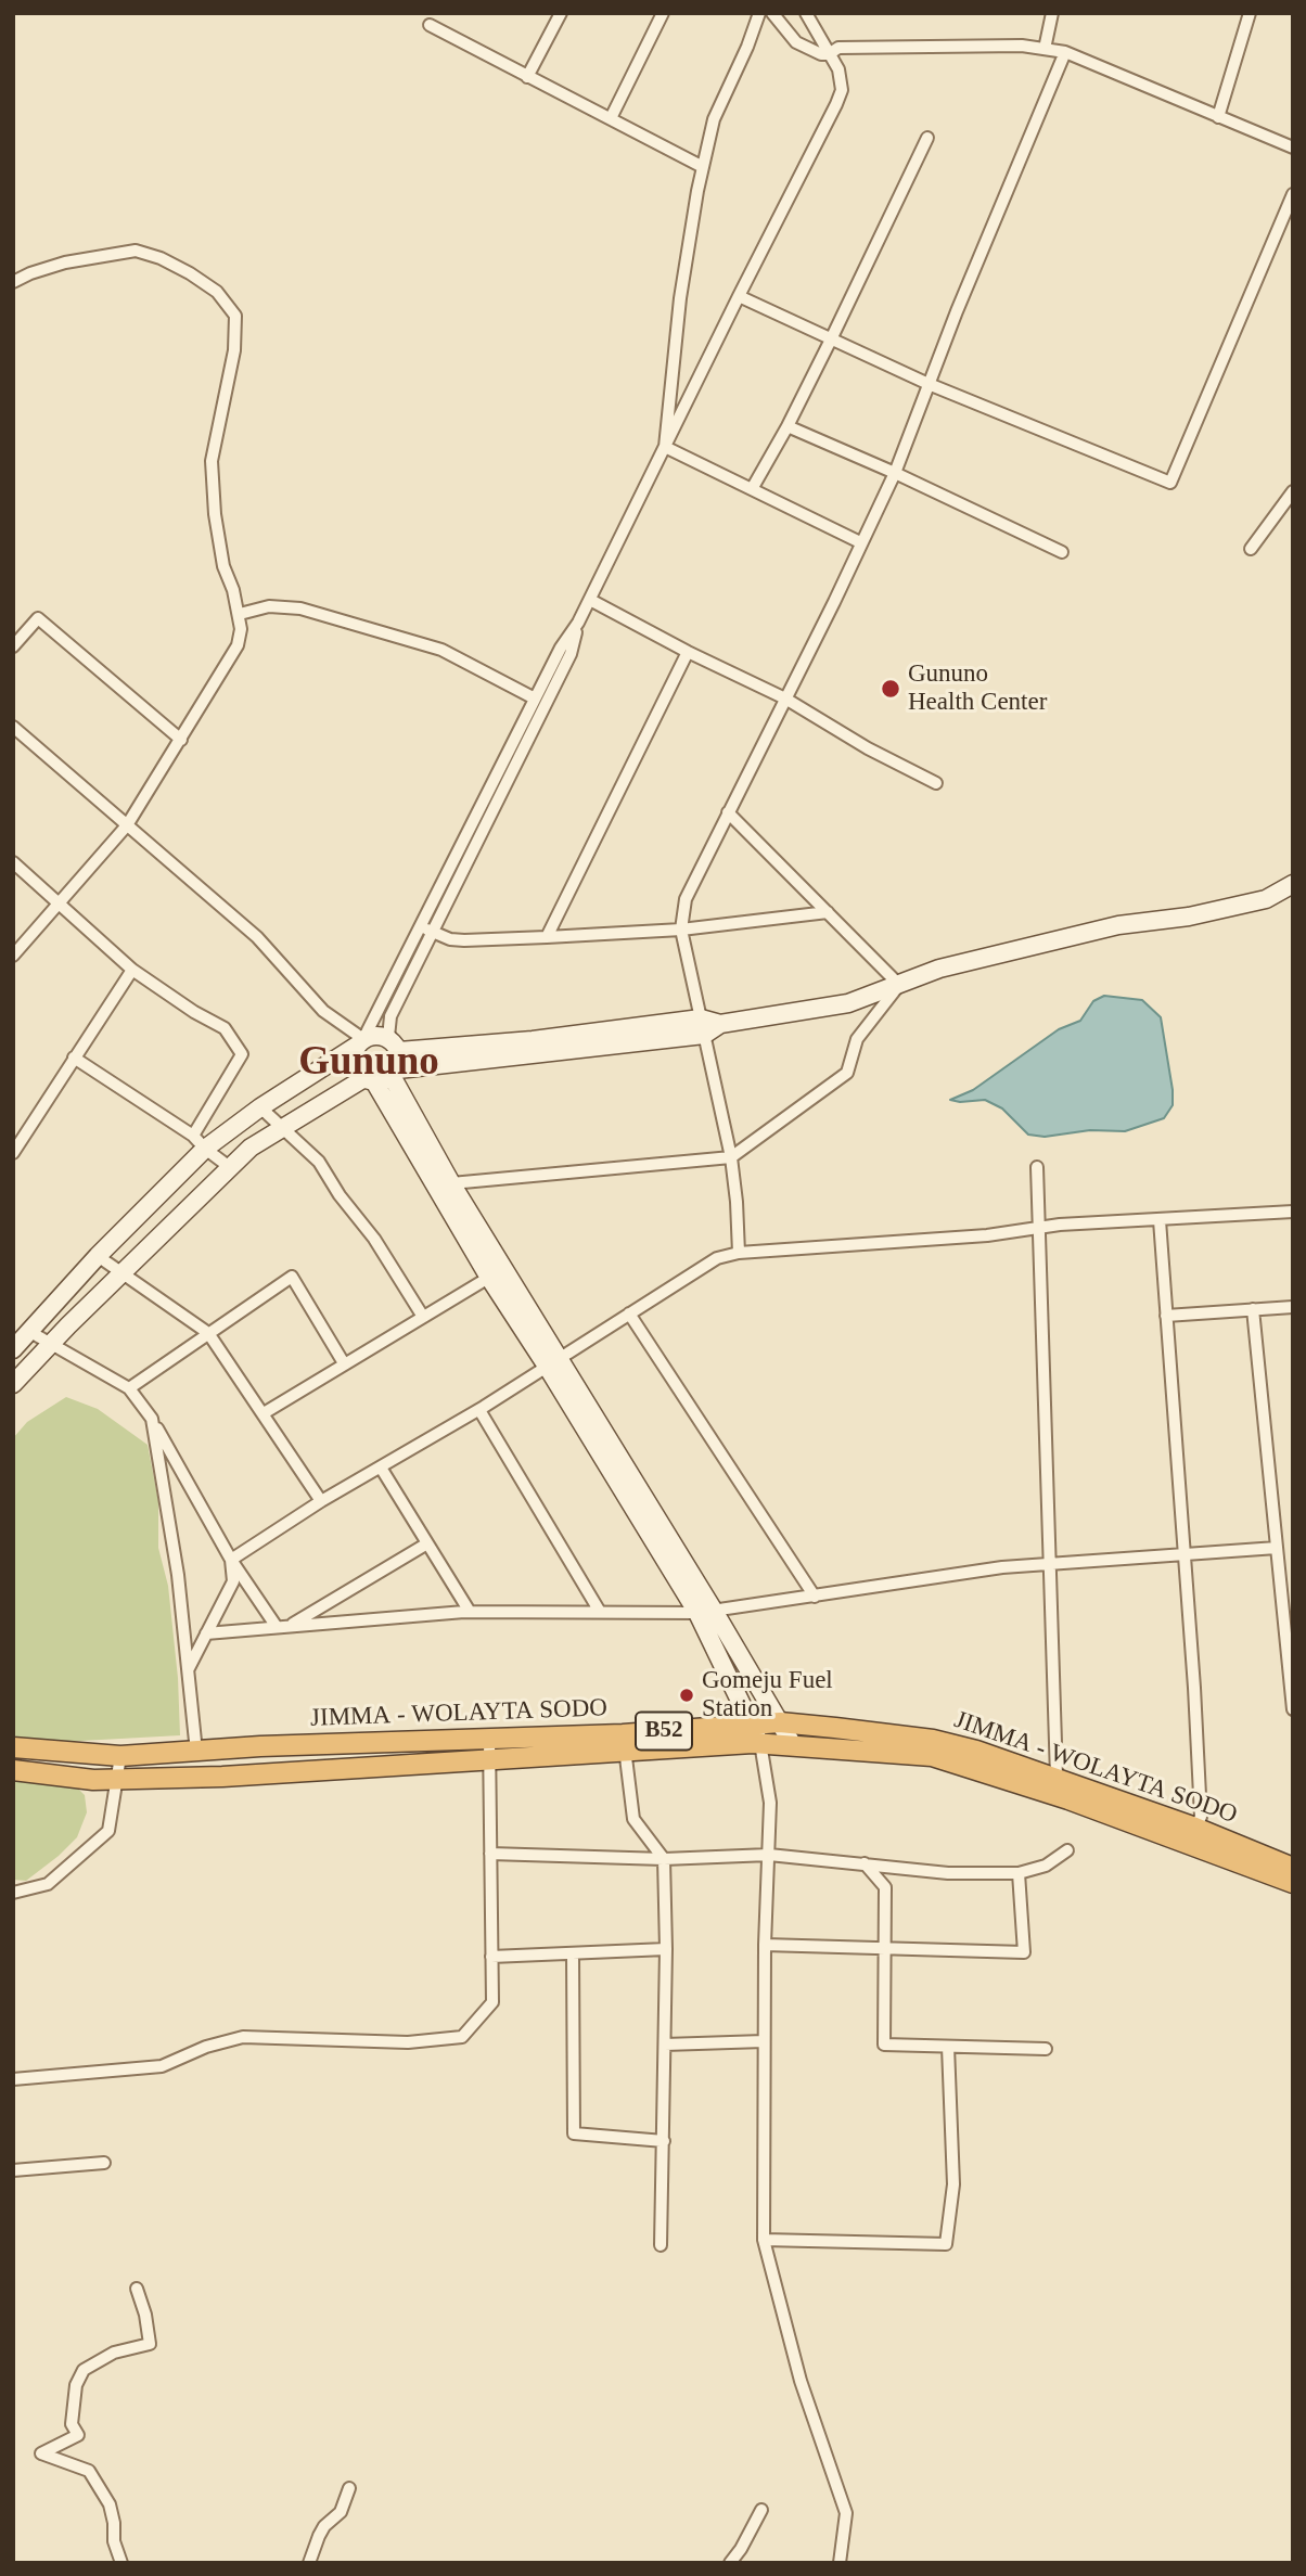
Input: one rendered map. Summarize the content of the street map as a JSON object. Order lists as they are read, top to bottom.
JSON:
{
  "streets": {
    "highway": ["JIMMA - WOLAYTA SODO", "B52"]
  },
  "districts": ["Gununo"],
  "places": ["Gununo Health Center", "Gomeju Fuel Station"]
}
